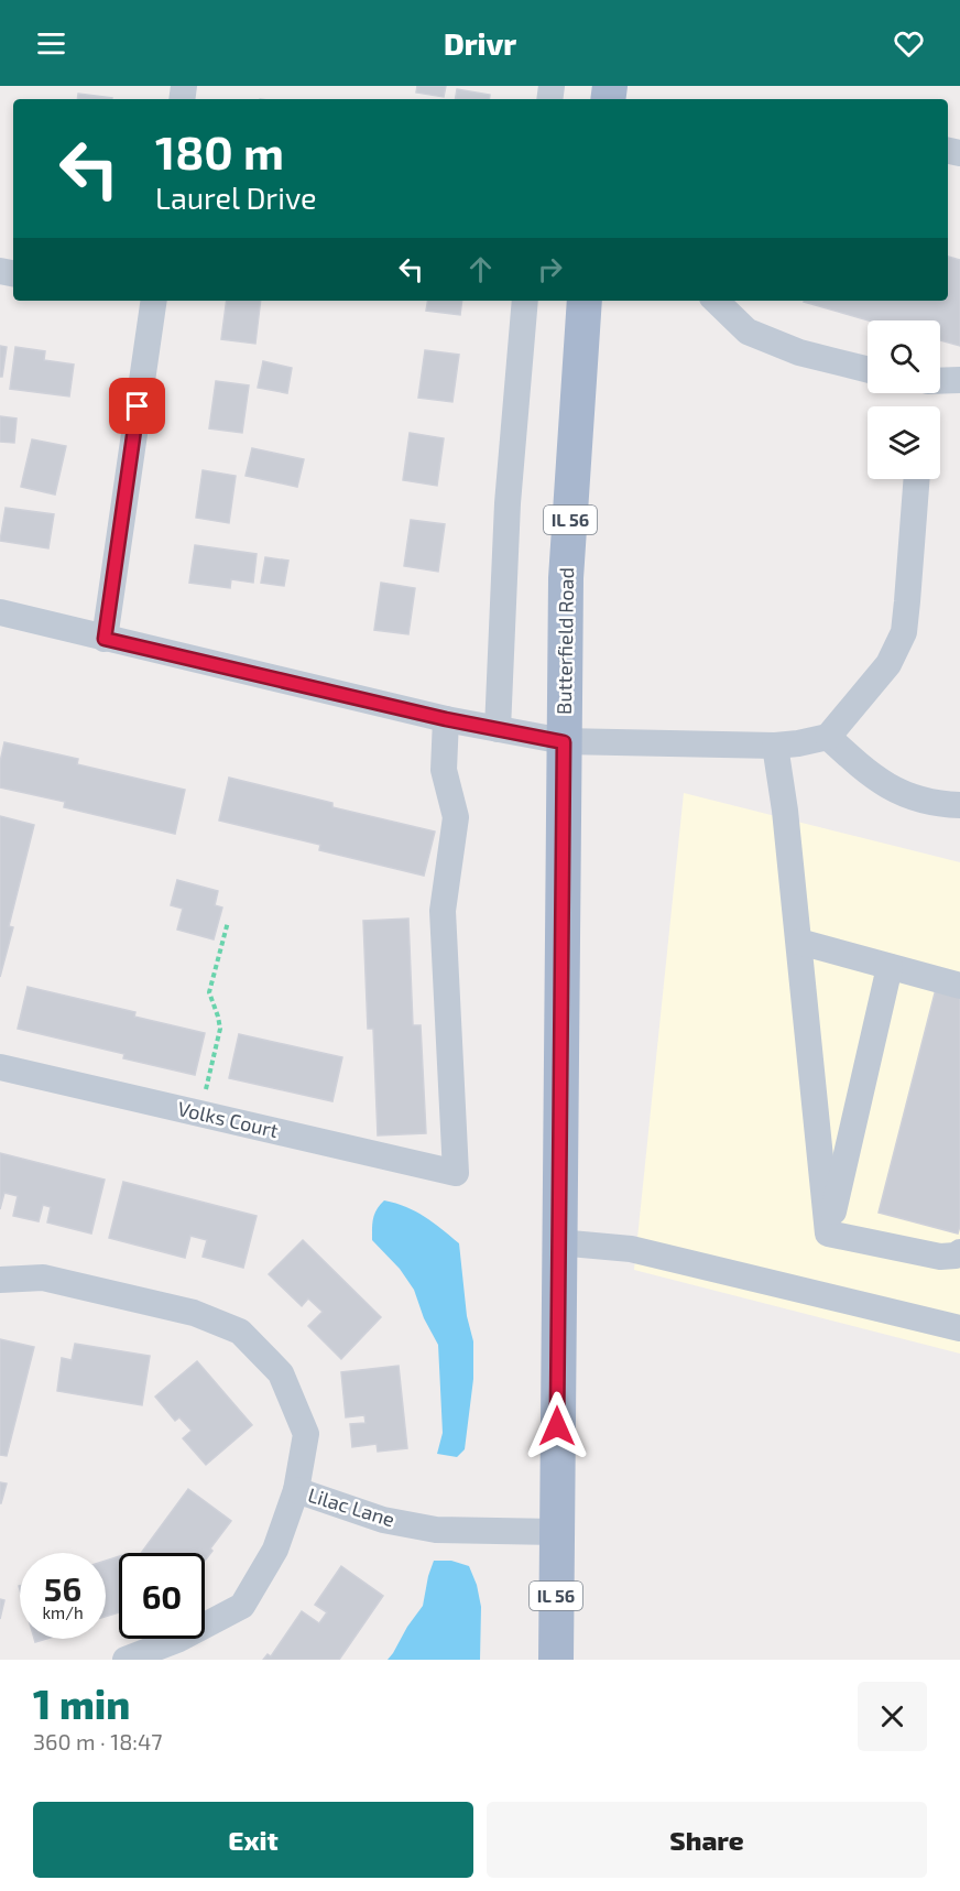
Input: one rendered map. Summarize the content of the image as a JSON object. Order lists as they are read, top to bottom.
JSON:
{
  "streets": {
    "main road": ["IL 56", "Butterfield Road"],
    "street": ["Volks Court", "Lilac Lane"]
  },
  "crossings": [
    ["Butterfield Road", "Lilac Lane"]
  ],
  "page": {
    "header": "Drivr",
    "turn": ["180 m", "Laurel Drive"],
    "speed": "56 km/h",
    "limit": "60",
    "heading": ["1 min", "360 m · 18:47"],
    "buttons": ["Exit", "Share"]
  }
}
